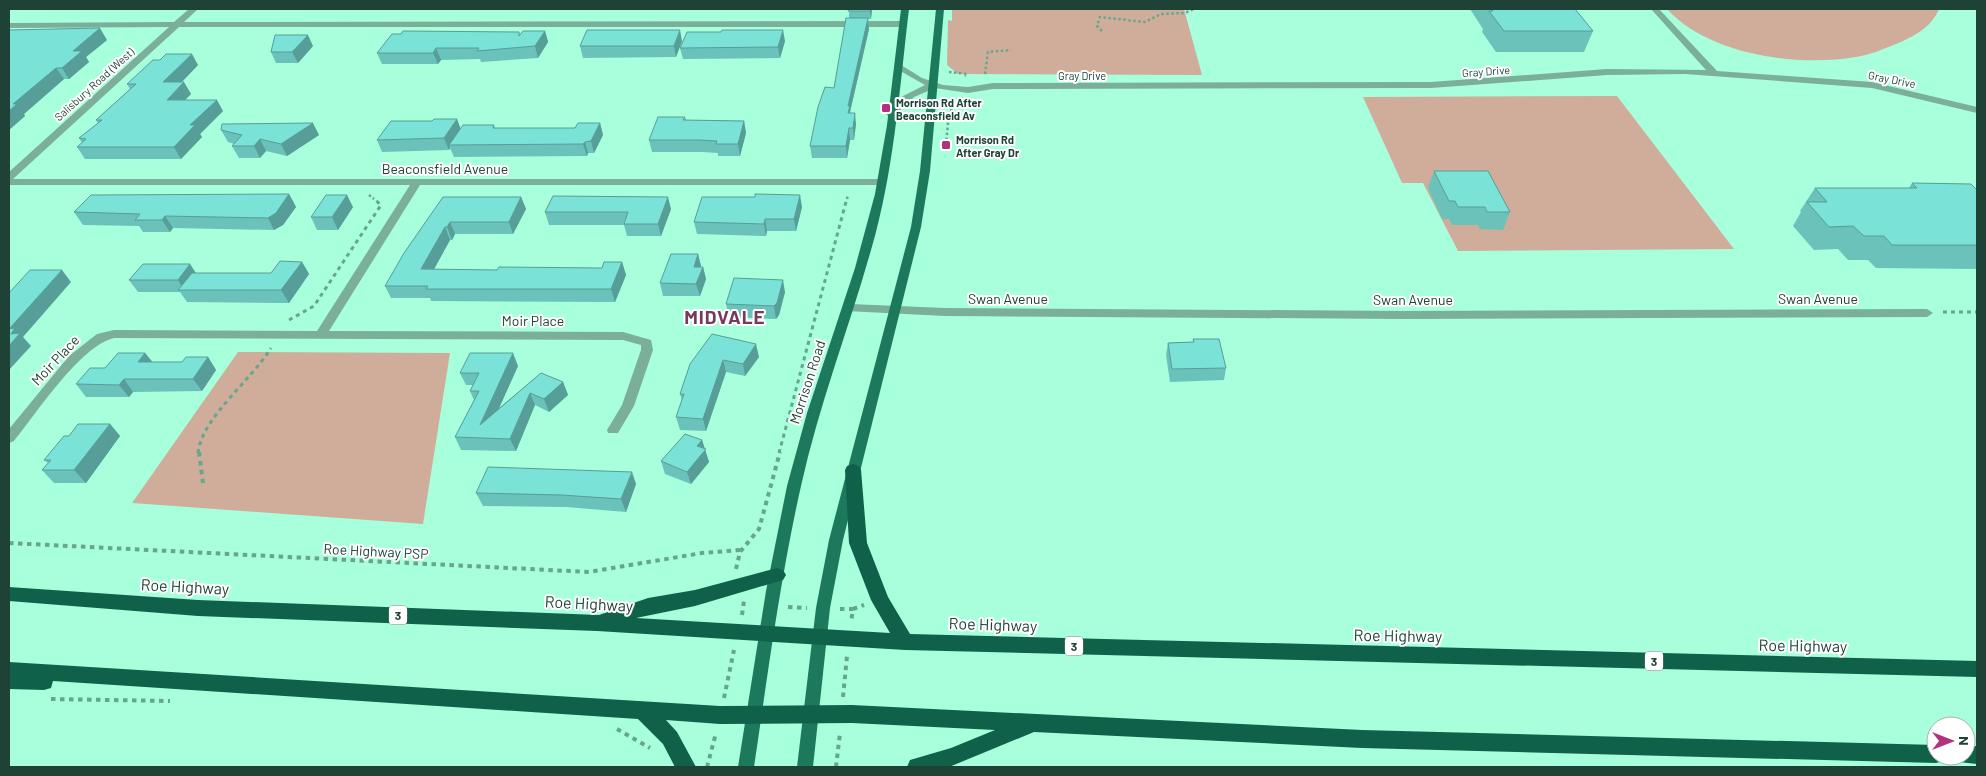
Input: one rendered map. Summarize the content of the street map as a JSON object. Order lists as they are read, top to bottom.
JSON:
{
  "streets": {
    "highway": ["Roe Highway", "3"],
    "main road": ["Morrison Road"],
    "street": [
      "Gray Drive",
      "Salisbury Road (West)",
      "Beaconsfield Avenue",
      "Swan Avenue",
      "Moir Place"
    ],
    "path": ["Roe Highway PSP"]
  },
  "crossings": [
    ["Gray Drive", "Morrison Road"],
    ["Beaconsfield Avenue", "Morrison Road"],
    ["Swan Avenue", "Morrison Road"],
    ["Morrison Road", "Roe Highway"]
  ],
  "districts": ["MIDVALE"],
  "places": {
    "transit": ["Morrison Rd After Beaconsfield Av", "Morrison Rd After Gray Dr"]
  },
  "north": "right"
}
